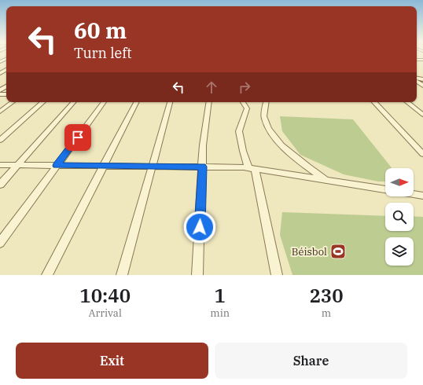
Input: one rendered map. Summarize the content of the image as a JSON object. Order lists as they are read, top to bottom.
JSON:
{
  "places": {
    "sports": ["Béisbol"]
  },
  "north": "right",
  "page": {
    "turn": ["60 m", "Turn left"],
    "eta": [
      "10:40",
      "Arrival",
      "1",
      "min",
      "230",
      "m"
    ],
    "buttons": ["Exit", "Share"]
  }
}
